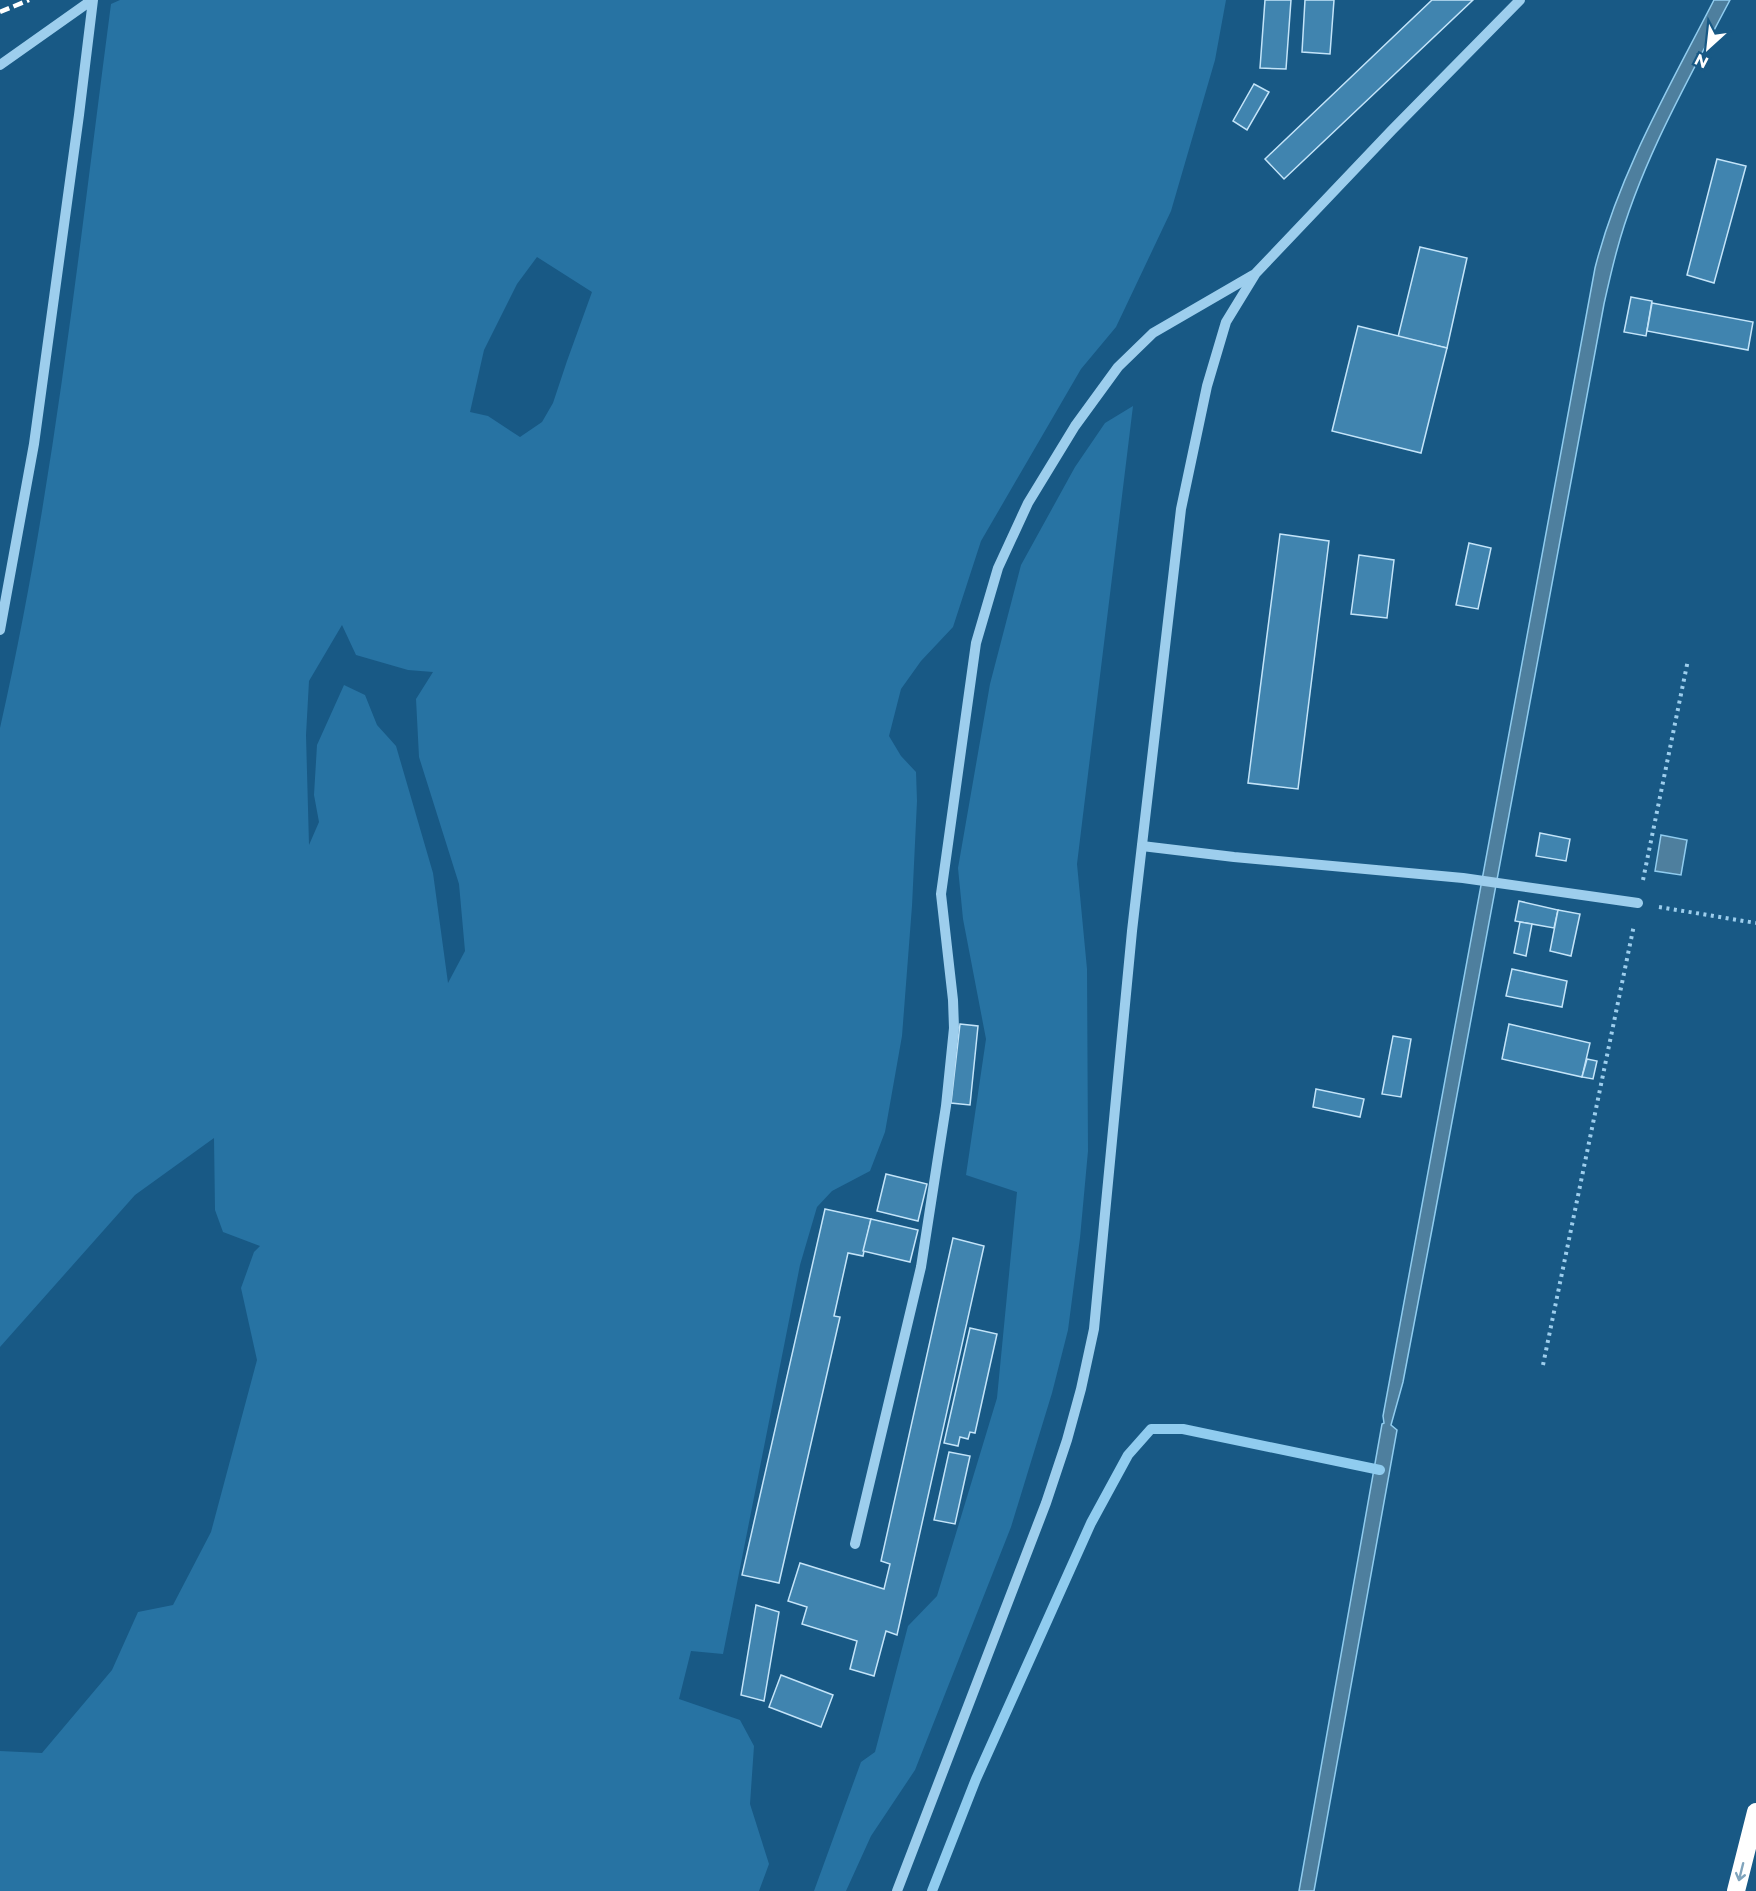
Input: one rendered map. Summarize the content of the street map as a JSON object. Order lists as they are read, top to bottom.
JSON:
{
  "north": "bottom left"
}
